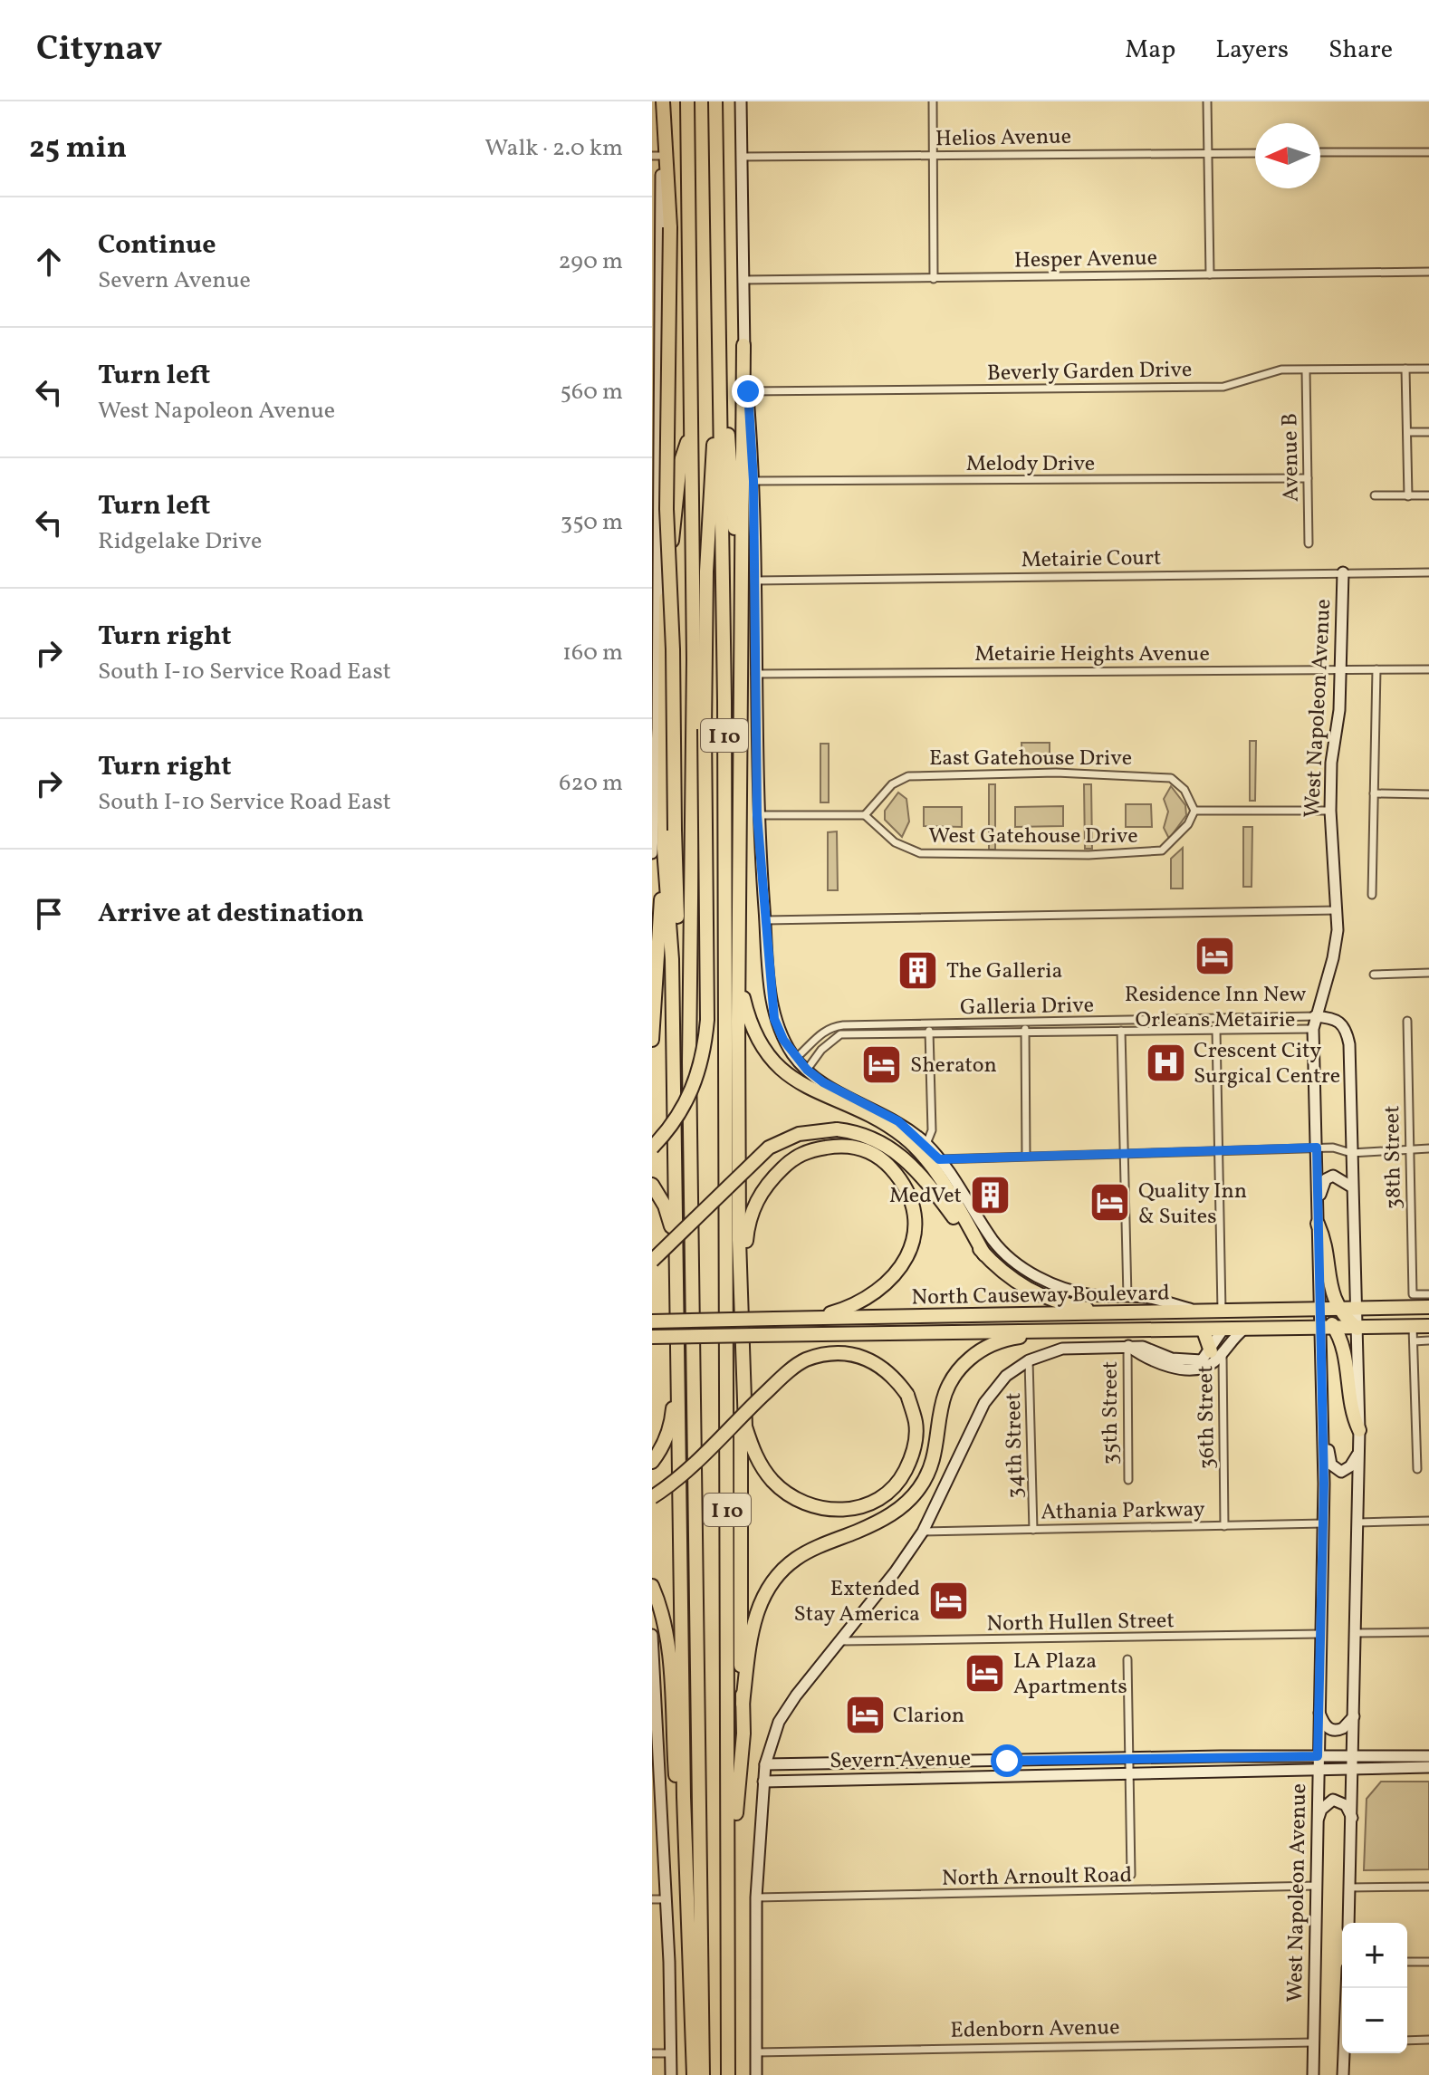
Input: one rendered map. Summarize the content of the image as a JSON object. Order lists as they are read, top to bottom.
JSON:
{
  "streets": {
    "highway": ["I 10", "North Causeway Boulevard"],
    "street": [
      "Helios Avenue",
      "Hesper Avenue",
      "Beverly Garden Drive",
      "Avenue B",
      "Melody Drive",
      "Metairie Court",
      "Metairie Heights Avenue",
      "West Napoleon Avenue",
      "East Gatehouse Drive",
      "West Gatehouse Drive",
      "Galleria Drive",
      "38th Street",
      "35th Street",
      "36th Street",
      "34th Street",
      "Athania Parkway",
      "North Hullen Street",
      "Severn Avenue",
      "North Arnoult Road",
      "Edenborn Avenue"
    ]
  },
  "crossings": [
    ["Beverly Garden Drive", "Avenue B"],
    ["Avenue B", "Melody Drive"],
    ["Metairie Court", "West Napoleon Avenue"],
    ["Metairie Heights Avenue", "West Napoleon Avenue"],
    ["West Napoleon Avenue", "Galleria Drive"],
    ["West Napoleon Avenue", "North Causeway Boulevard"],
    ["West Napoleon Avenue", "Athania Parkway"],
    ["West Napoleon Avenue", "North Hullen Street"],
    ["West Napoleon Avenue", "Severn Avenue"],
    ["West Napoleon Avenue", "North Arnoult Road"],
    ["West Napoleon Avenue", "Edenborn Avenue"],
    ["East Gatehouse Drive", "West Gatehouse Drive"],
    ["36th Street", "Athania Parkway"],
    ["34th Street", "Athania Parkway"]
  ],
  "places": {
    "hotel": [
      "Residence Inn New Orleans Metairie",
      "Sheraton",
      "Quality Inn & Suites",
      "Extended Stay America",
      "LA Plaza Apartments",
      "Clarion"
    ],
    "building": ["The Galleria", "MedVet"],
    "hospital": ["Crescent City Surgical Centre"]
  },
  "north": "left",
  "page": {
    "header": "Citynav",
    "nav": ["Map", "Layers", "Share"],
    "heading": ["25 min", "Walk · 2.0 km"],
    "list": [
      ["Continue", "Severn Avenue", "290 m"],
      ["Turn left", "West Napoleon Avenue", "560 m"],
      ["Turn left", "Ridgelake Drive", "350 m"],
      ["Turn right", "South I-10 Service Road East", "160 m"],
      ["Turn right", "South I-10 Service Road East", "620 m"],
      "Arrive at destination"
    ],
    "map_buttons": ["+", "−"]
  }
}
